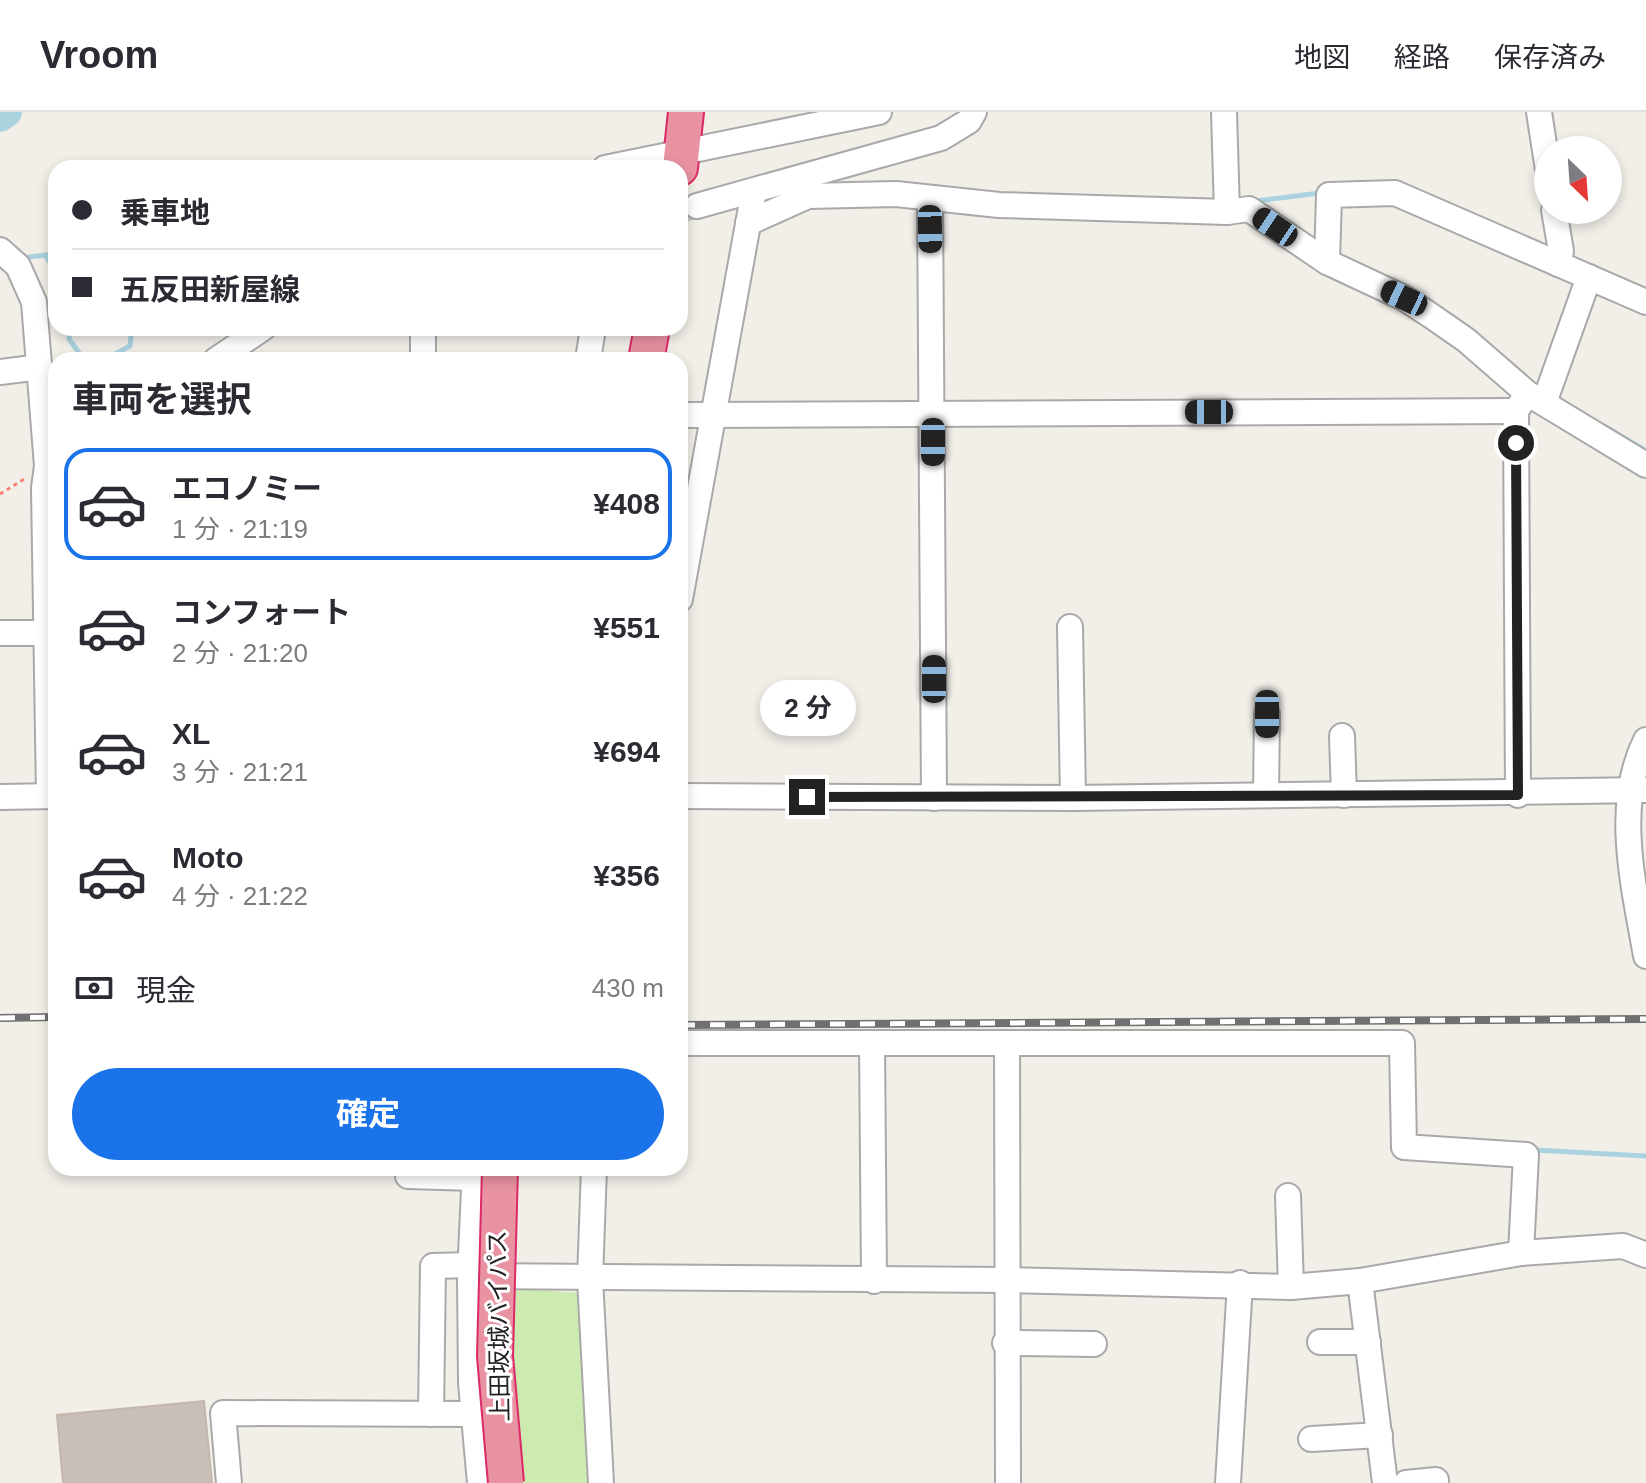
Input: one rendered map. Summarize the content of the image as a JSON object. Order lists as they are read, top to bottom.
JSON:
{
  "streets": {
    "highway": ["上田坂城バイパス"]
  },
  "north": "bottom right",
  "page": {
    "header": "Vroom",
    "nav": ["地図", "経路", "保存済み"],
    "banner": ["乗車地", "五反田新屋線"],
    "heading": "車両を選択",
    "list": [
      {
        "name": "エコノミー",
        "note": "1 分 · 21:19",
        "value": "¥408"
      },
      {
        "name": "コンフォート",
        "note": "2 分 · 21:20",
        "value": "¥551"
      },
      {
        "name": "XL",
        "note": "3 分 · 21:21",
        "value": "¥694"
      },
      {
        "name": "Moto",
        "note": "4 分 · 21:22",
        "value": "¥356"
      }
    ],
    "bubble": "2 分",
    "pay": ["現金", "430 m"],
    "buttons": "確定"
  }
}
